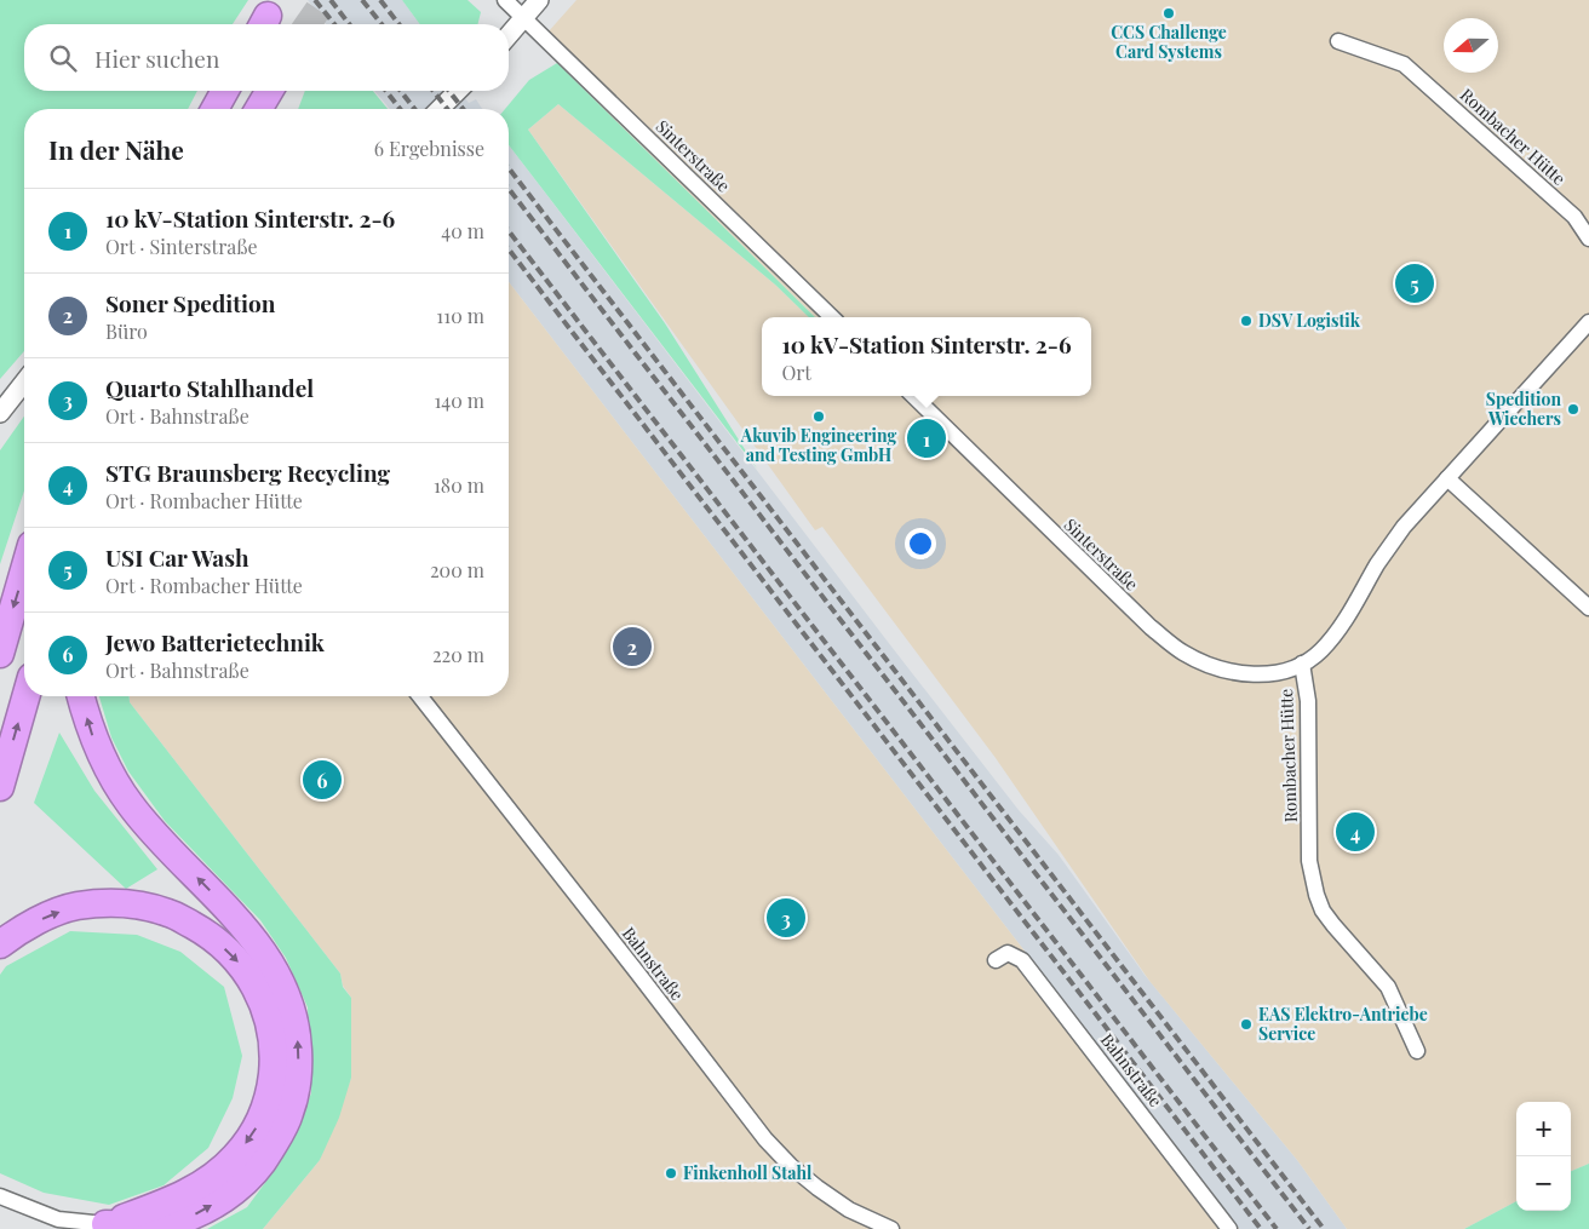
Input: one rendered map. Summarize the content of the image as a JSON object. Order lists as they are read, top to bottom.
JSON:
{
  "streets": {
    "street": ["Rombacher Hütte", "Sinterstraße", "Bahnstraße"]
  },
  "crossings": [
    ["Rombacher Hütte", "Sinterstraße"]
  ],
  "places": [
    "CCS Challenge Card Systems",
    "DSV Logistik",
    "Spedition Wiechers",
    "Akuvib Engineering and Testing GmbH",
    "EAS Elektro-Antriebe Service",
    "Finkenholl Stahl"
  ],
  "north": "left",
  "page": {
    "search": "Hier suchen",
    "heading": ["In der Nähe", "6 Ergebnisse"],
    "list": [
      {
        "mark": "1",
        "name": "10 kV-Station Sinterstr. 2-6",
        "note": "Ort · Sinterstraße",
        "value": "40 m"
      },
      {
        "mark": "2",
        "name": "Soner Spedition",
        "note": "Büro",
        "value": "110 m"
      },
      {
        "mark": "3",
        "name": "Quarto Stahlhandel",
        "note": "Ort · Bahnstraße",
        "value": "140 m"
      },
      {
        "mark": "4",
        "name": "STG Braunsberg Recycling",
        "note": "Ort · Rombacher Hütte",
        "value": "180 m"
      },
      {
        "mark": "5",
        "name": "USI Car Wash",
        "note": "Ort · Rombacher Hütte",
        "value": "200 m"
      },
      {
        "mark": "6",
        "name": "Jewo Batterietechnik",
        "note": "Ort · Bahnstraße",
        "value": "220 m"
      }
    ],
    "pins": [
      "5",
      "1",
      "2",
      "6",
      "4",
      "3"
    ],
    "popup": ["10 kV-Station Sinterstr. 2-6", "Ort"],
    "map_buttons": ["+", "−"]
  }
}
